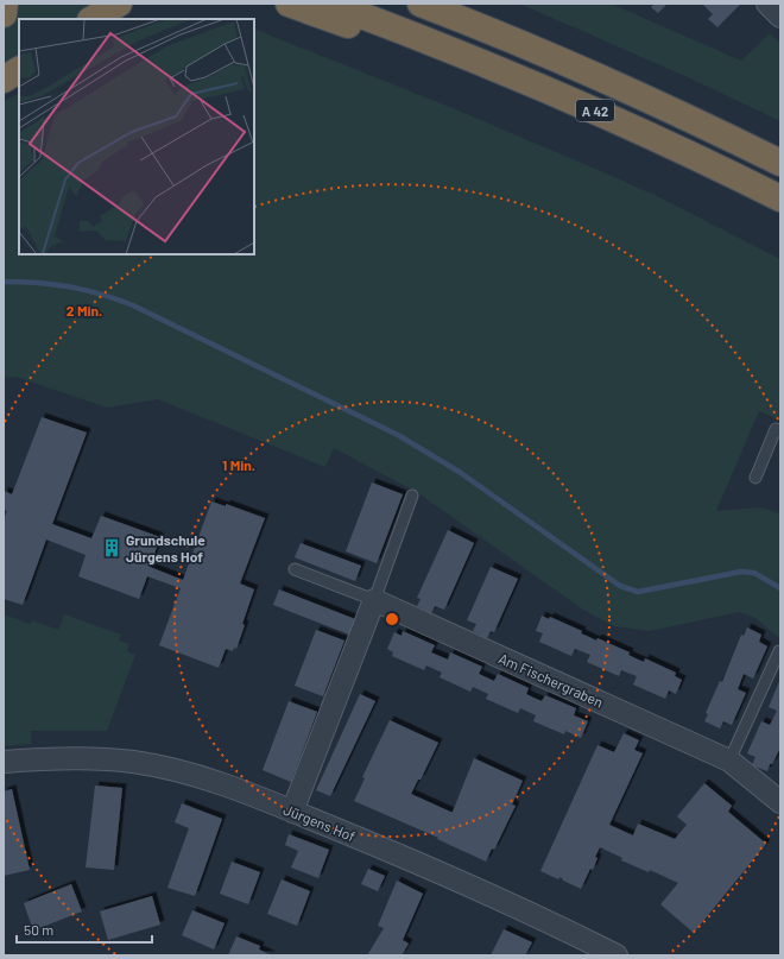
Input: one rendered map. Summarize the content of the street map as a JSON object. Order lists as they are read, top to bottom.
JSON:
{
  "streets": {
    "highway": ["A 42"],
    "street": ["Am Fischergraben", "Jürgens Hof"]
  },
  "places": {
    "building": ["Grundschule Jürgens Hof"]
  },
  "scale_bar": "50 m",
  "rings": ["2 Min.", "1 Min."]
}
